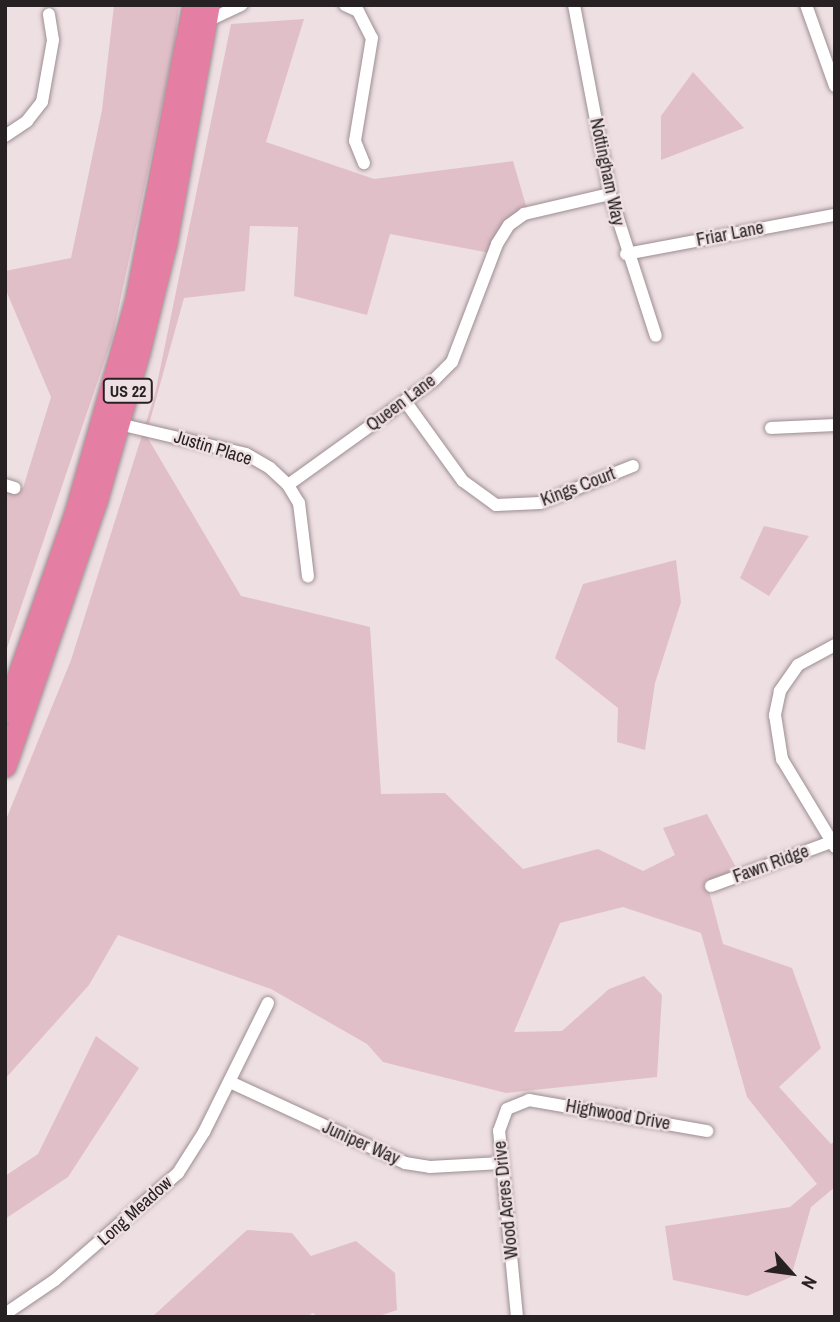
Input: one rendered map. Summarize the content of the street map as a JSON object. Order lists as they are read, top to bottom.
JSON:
{
  "streets": {
    "highway": ["US 22"],
    "street": [
      "Nottingham Way",
      "Friar Lane",
      "Queen Lane",
      "Justin Place",
      "Kings Court",
      "Fawn Ridge",
      "Highwood Drive",
      "Juniper Way",
      "Wood Acres Drive",
      "Long Meadow"
    ]
  },
  "crossings": [
    ["Nottingham Way", "Friar Lane"],
    ["Nottingham Way", "Queen Lane"],
    ["US 22", "Justin Place"],
    ["Queen Lane", "Justin Place"],
    ["Queen Lane", "Kings Court"],
    ["Highwood Drive", "Wood Acres Drive"],
    ["Juniper Way", "Wood Acres Drive"],
    ["Juniper Way", "Long Meadow"]
  ],
  "north": "bottom right"
}
